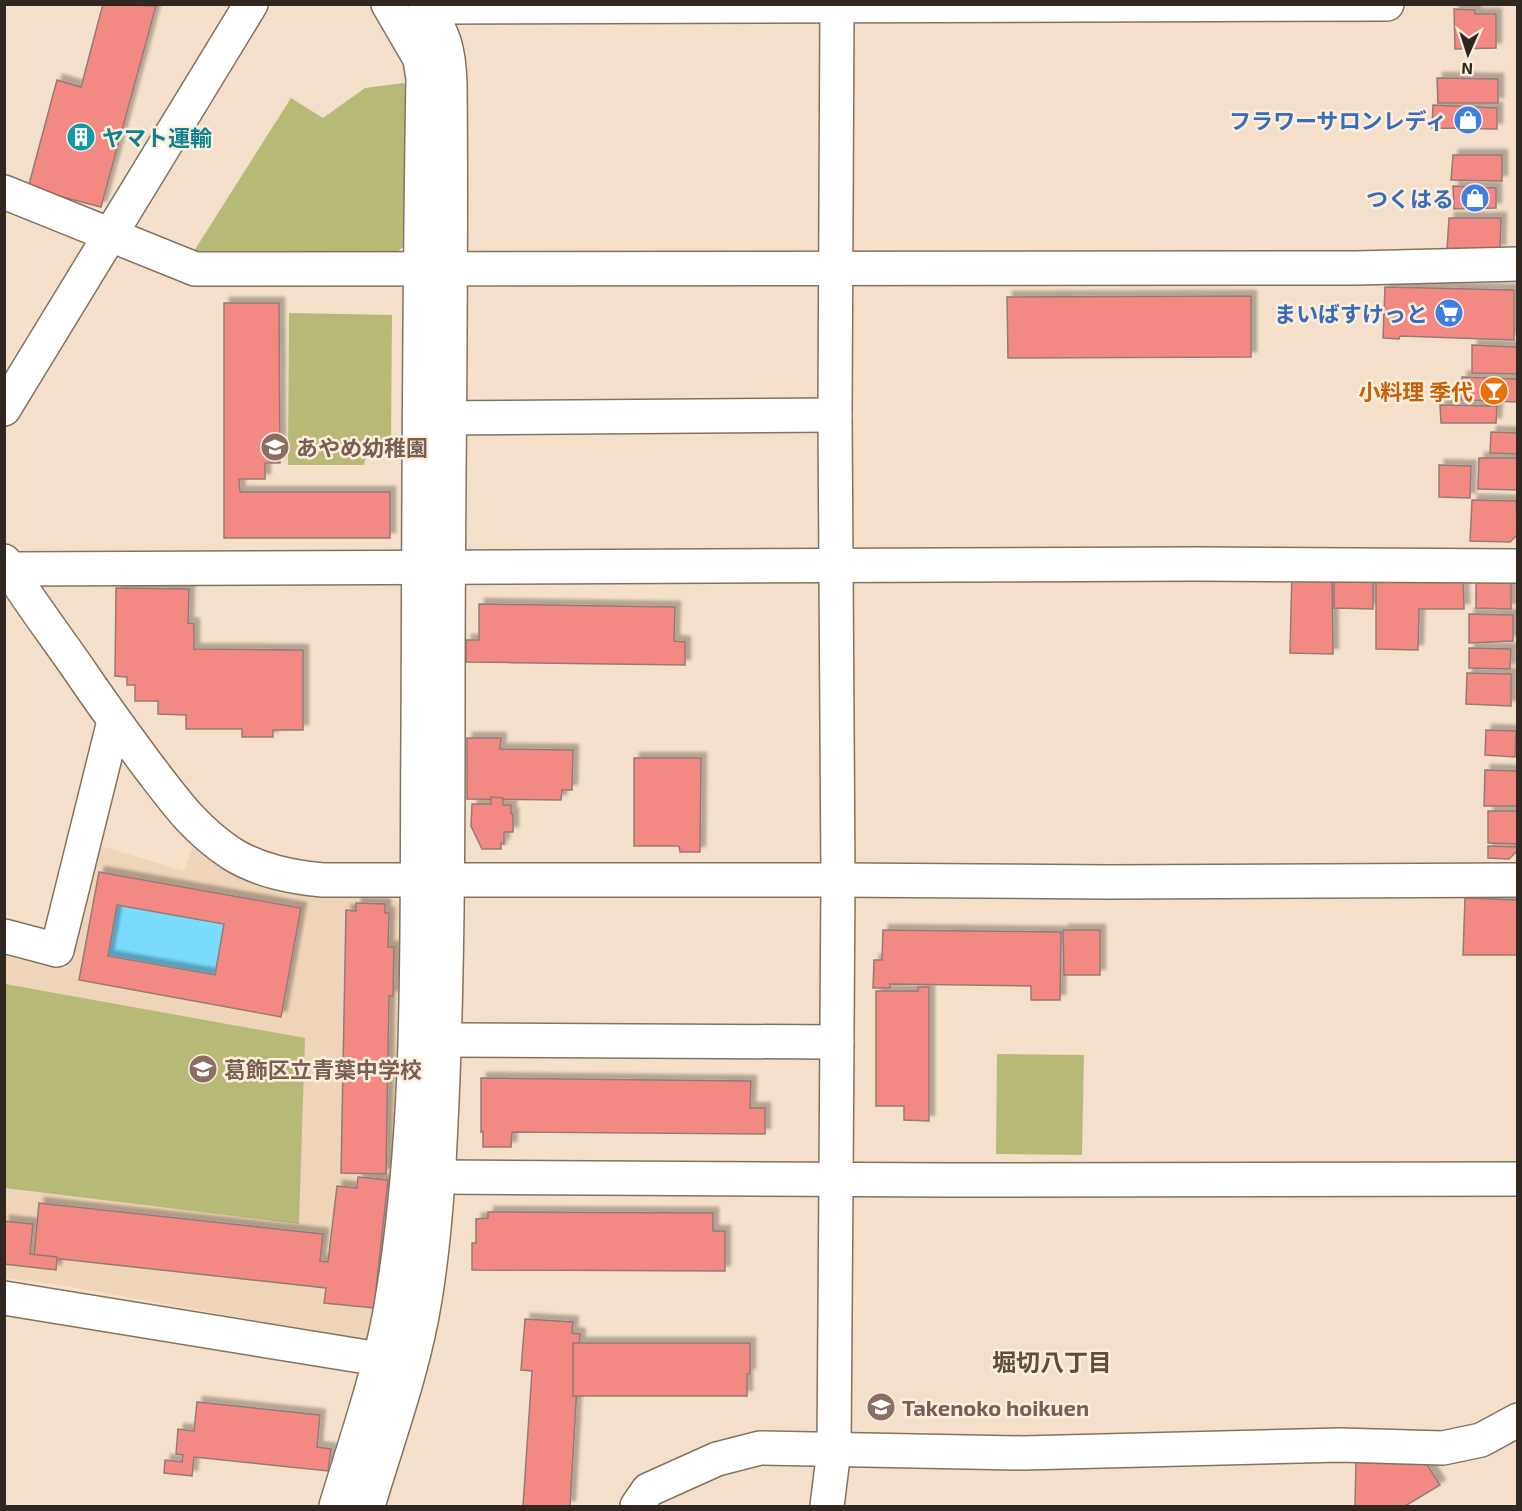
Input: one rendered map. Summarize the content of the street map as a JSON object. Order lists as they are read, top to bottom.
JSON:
{
  "districts": ["堀切八丁目"],
  "places": {
    "shop": ["フラワーサロンレディ", "つくはる"],
    "building": ["ヤマト運輸"],
    "supermarket": ["まいばすけっと"],
    "bar": ["小料理 季代"],
    "school or university": ["あやめ幼稚園", "葛飾区立青葉中学校", "Takenoko hoikuen"]
  },
  "north": "bottom"
}
